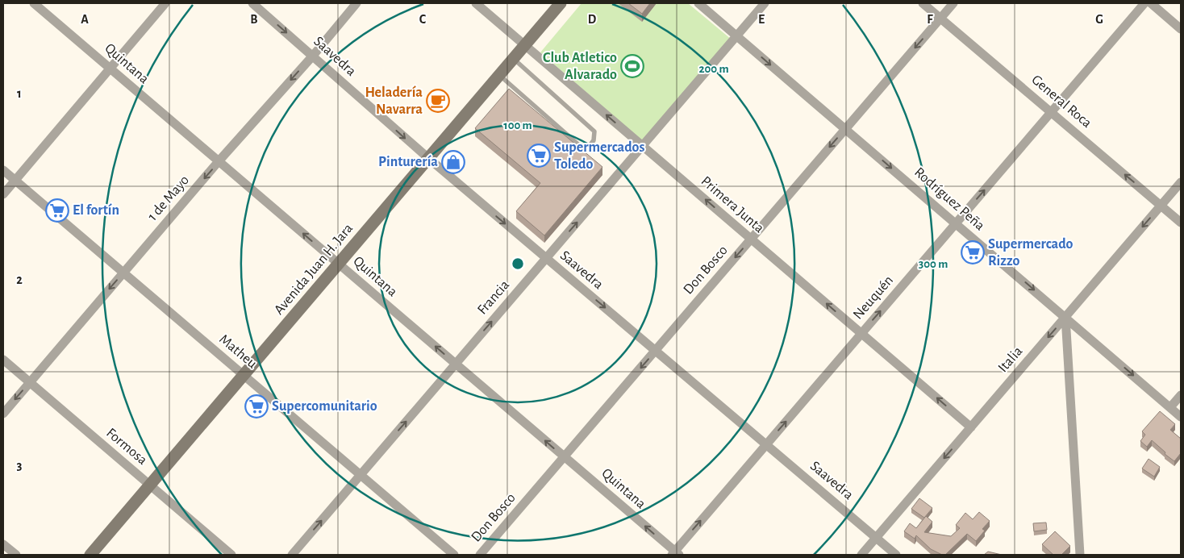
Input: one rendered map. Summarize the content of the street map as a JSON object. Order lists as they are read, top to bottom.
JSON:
{
  "streets": {
    "main road": ["Avenida Juan H. Jara"],
    "street": [
      "Saavedra",
      "Quintana",
      "General Roca",
      "1 de Mayo",
      "Rodríguez Peña",
      "Primera Junta",
      "Don Bosco",
      "Francia",
      "Neuquén",
      "Matheu",
      "Italia",
      "Formosa"
    ]
  },
  "crossings": [
    ["Saavedra", "1 de Mayo"],
    ["Saavedra", "Avenida Juan H. Jara"],
    ["Saavedra", "Don Bosco"],
    ["Saavedra", "Francia"],
    ["Saavedra", "Neuquén"],
    ["Saavedra", "Italia"],
    ["Quintana", "1 de Mayo"],
    ["Quintana", "Avenida Juan H. Jara"],
    ["Quintana", "Don Bosco"],
    ["Quintana", "Francia"],
    ["Quintana", "Neuquén"],
    ["General Roca", "Don Bosco"],
    ["General Roca", "Neuquén"],
    ["General Roca", "Italia"],
    ["1 de Mayo", "Matheu"],
    ["1 de Mayo", "Formosa"],
    ["Rodríguez Peña", "Don Bosco"],
    ["Rodríguez Peña", "Francia"],
    ["Rodríguez Peña", "Neuquén"],
    ["Rodríguez Peña", "Italia"],
    ["Primera Junta", "Avenida Juan H. Jara"],
    ["Primera Junta", "Don Bosco"],
    ["Primera Junta", "Francia"],
    ["Primera Junta", "Neuquén"],
    ["Primera Junta", "Italia"],
    ["Avenida Juan H. Jara", "Matheu"],
    ["Avenida Juan H. Jara", "Formosa"],
    ["Francia", "Matheu"]
  ],
  "one_way": [
    "Saavedra",
    "Quintana",
    "General Roca",
    "1 de Mayo",
    "Rodríguez Peña",
    "Primera Junta",
    "Don Bosco",
    "Francia",
    "Neuquén",
    "Italia"
  ],
  "places": {
    "sports": ["Club Atletico Alvarado"],
    "cafe": ["Heladería Navarra"],
    "supermarket": [
      "Supermercados Toledo",
      "El fortín",
      "Supermercado Rizzo",
      "Supercomunitario"
    ],
    "shop": ["Pinturería"]
  },
  "grid": {
    "columns": [
      "A",
      "B",
      "C",
      "D",
      "E",
      "F",
      "G"
    ],
    "rows": ["1", "2", "3"]
  },
  "rings": ["200 m", "100 m", "300 m"]
}
